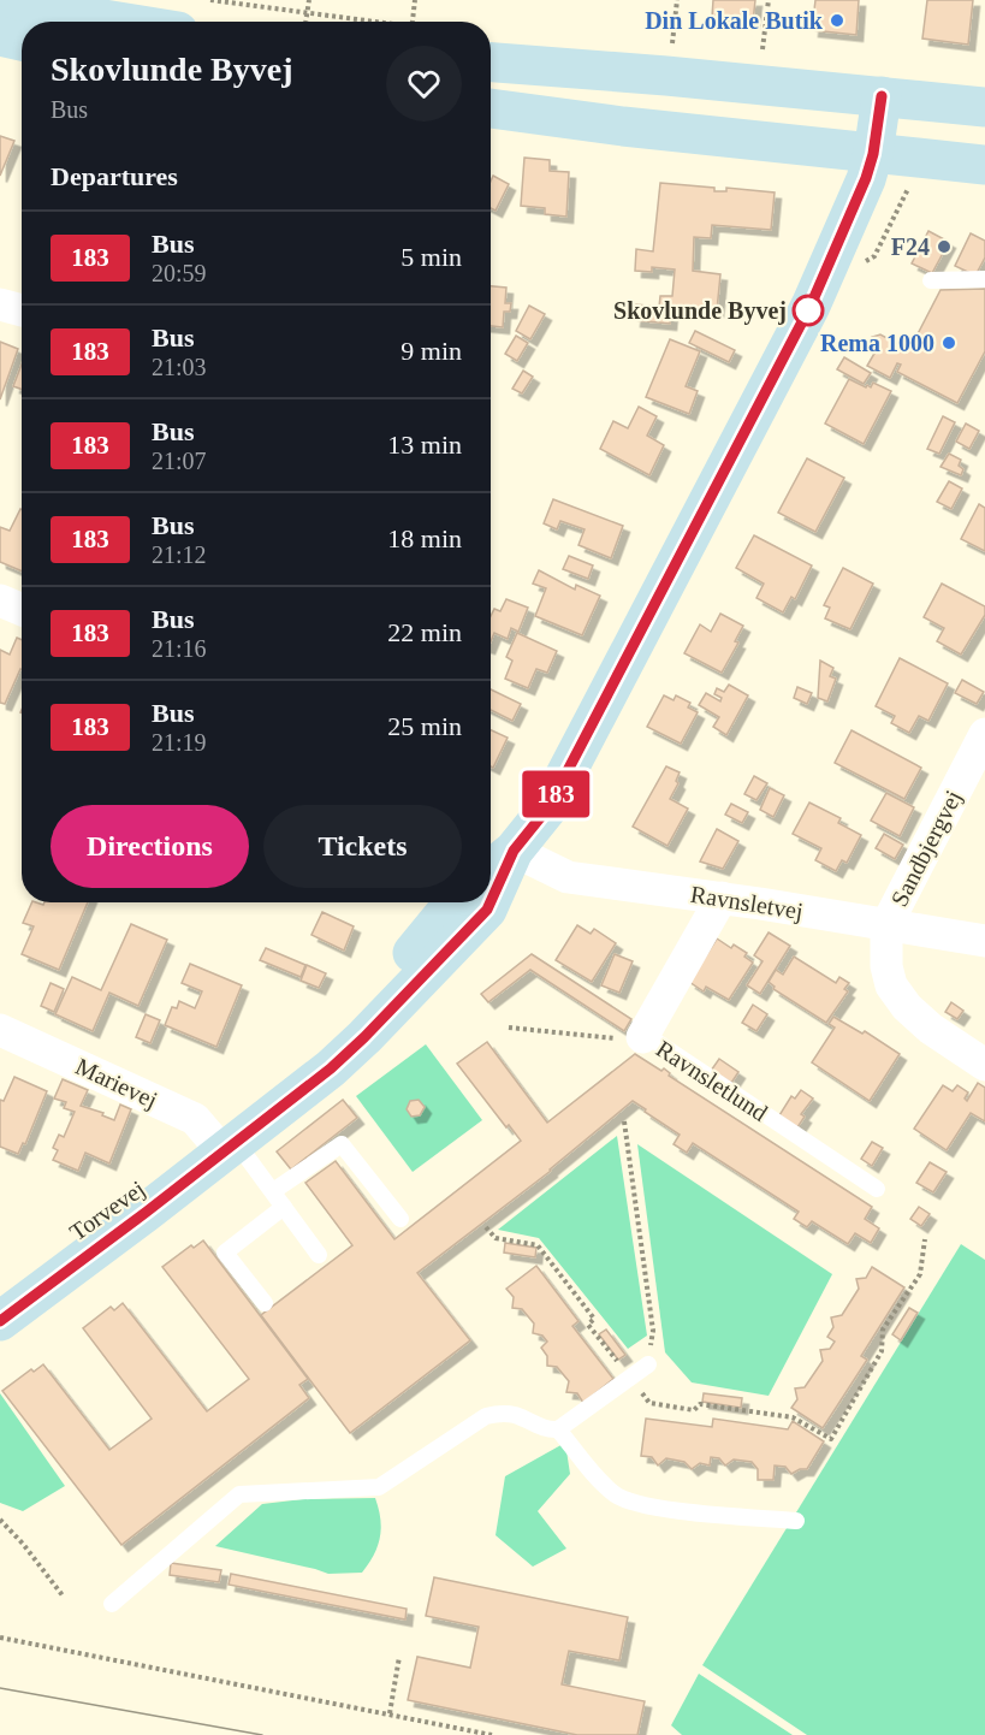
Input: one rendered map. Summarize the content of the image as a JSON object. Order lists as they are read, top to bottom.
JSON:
{
  "streets": {
    "street": [
      "Sandbjergvej",
      "Ravnsletvej",
      "Ravnsletlund",
      "Marievej",
      "Torvevej"
    ]
  },
  "crossings": [
    ["Sandbjergvej", "Ravnsletvej"],
    ["Ravnsletvej", "Ravnsletlund"],
    ["Ravnsletvej", "Torvevej"],
    ["Marievej", "Torvevej"]
  ],
  "places": [
    "Din Lokale Butik",
    "F24",
    "Skovlunde Byvej",
    "Rema 1000"
  ],
  "lines": ["bus line 183"],
  "page": {
    "on_map": "183",
    "heading": [
      ["Skovlunde Byvej", "Bus"],
      "Departures"
    ],
    "list": [
      {
        "mark": "183",
        "name": "Bus",
        "note": "20:59",
        "value": "5 min"
      },
      {
        "mark": "183",
        "name": "Bus",
        "note": "21:03",
        "value": "9 min"
      },
      {
        "mark": "183",
        "name": "Bus",
        "note": "21:07",
        "value": "13 min"
      },
      {
        "mark": "183",
        "name": "Bus",
        "note": "21:12",
        "value": "18 min"
      },
      {
        "mark": "183",
        "name": "Bus",
        "note": "21:16",
        "value": "22 min"
      },
      {
        "mark": "183",
        "name": "Bus",
        "note": "21:19",
        "value": "25 min"
      }
    ],
    "buttons": ["Directions", "Tickets"]
  }
}
